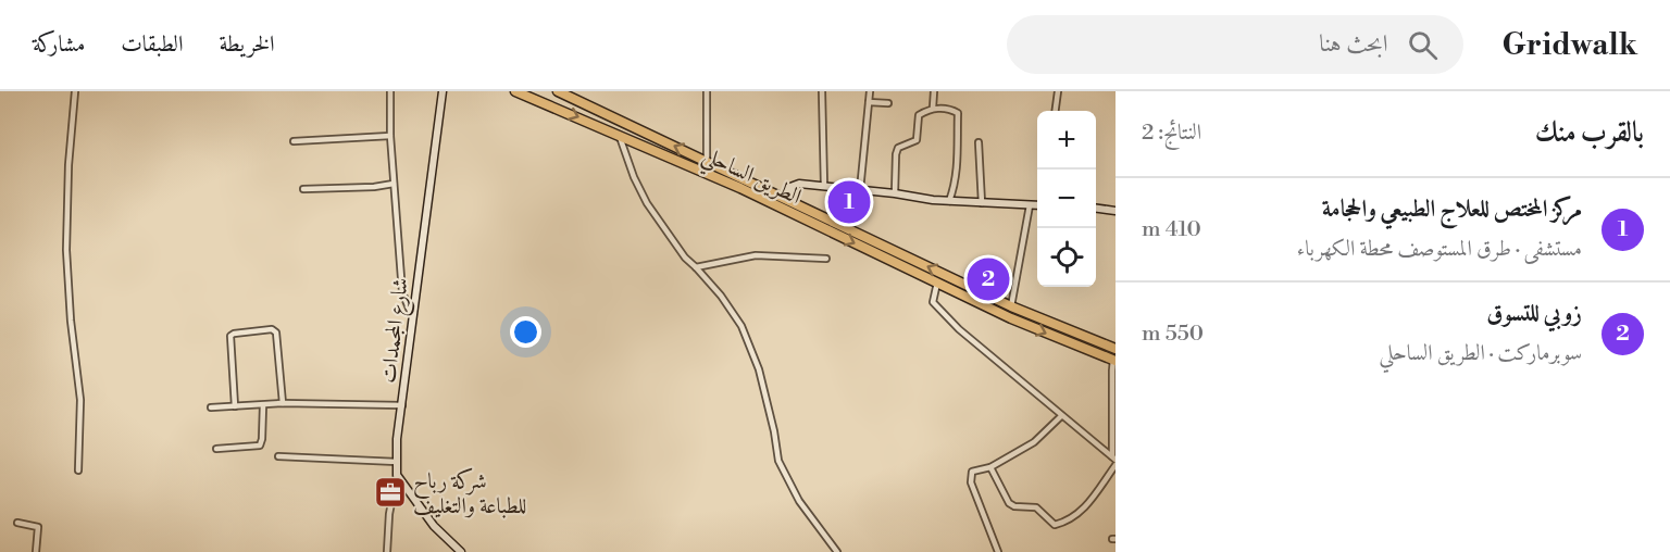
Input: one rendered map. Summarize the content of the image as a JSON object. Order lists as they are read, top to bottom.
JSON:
{
  "streets": {
    "highway": ["الطريق الساحلي"],
    "main road": ["شارع المجمدات"]
  },
  "places": {
    "office": ["شركة رباح للطباعة والتغليف"]
  },
  "page": {
    "header": "Gridwalk",
    "search": "ابحث هنا",
    "nav": ["الخريطة", "الطبقات", "مشاركة"],
    "heading": ["بالقرب منك", "النتائج: 2"],
    "map_buttons": ["+", "−"],
    "list": [
      {
        "mark": "1",
        "name": "مركز المختص للعلاج الطبيعي والحجامة",
        "note": "مستشفى · طرق المستوصف محطة الكهرباء",
        "value": "410 m"
      },
      {
        "mark": "2",
        "name": "زوبي للتسوق",
        "note": "سوبرماركت · الطريق الساحلي",
        "value": "550 m"
      }
    ],
    "pins": ["1", "2"]
  }
}
